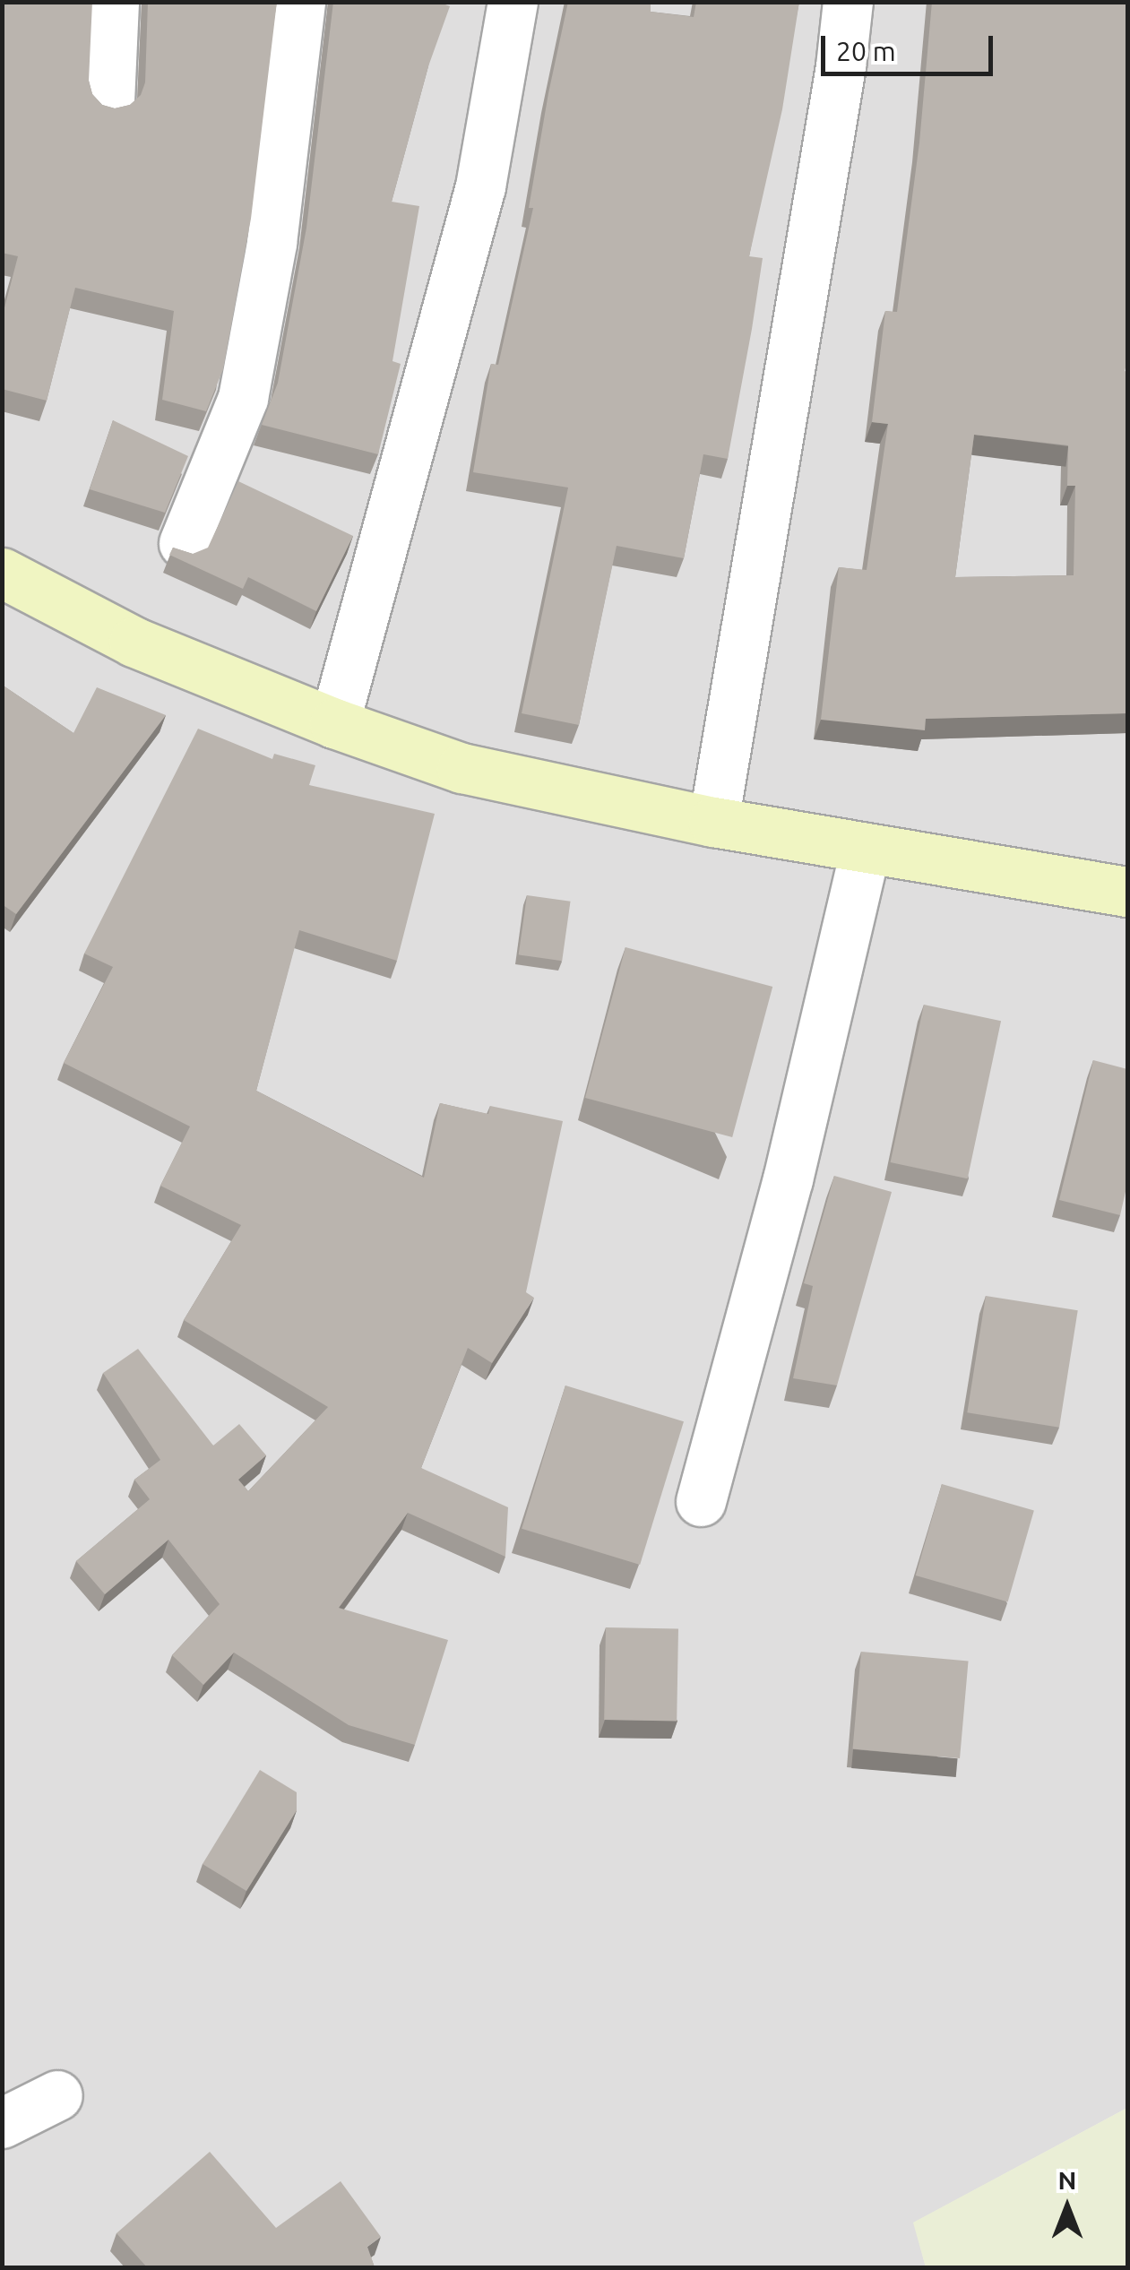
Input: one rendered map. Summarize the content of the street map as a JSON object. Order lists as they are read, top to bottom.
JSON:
{
  "scale_bar": "20 m",
  "north": "top"
}
